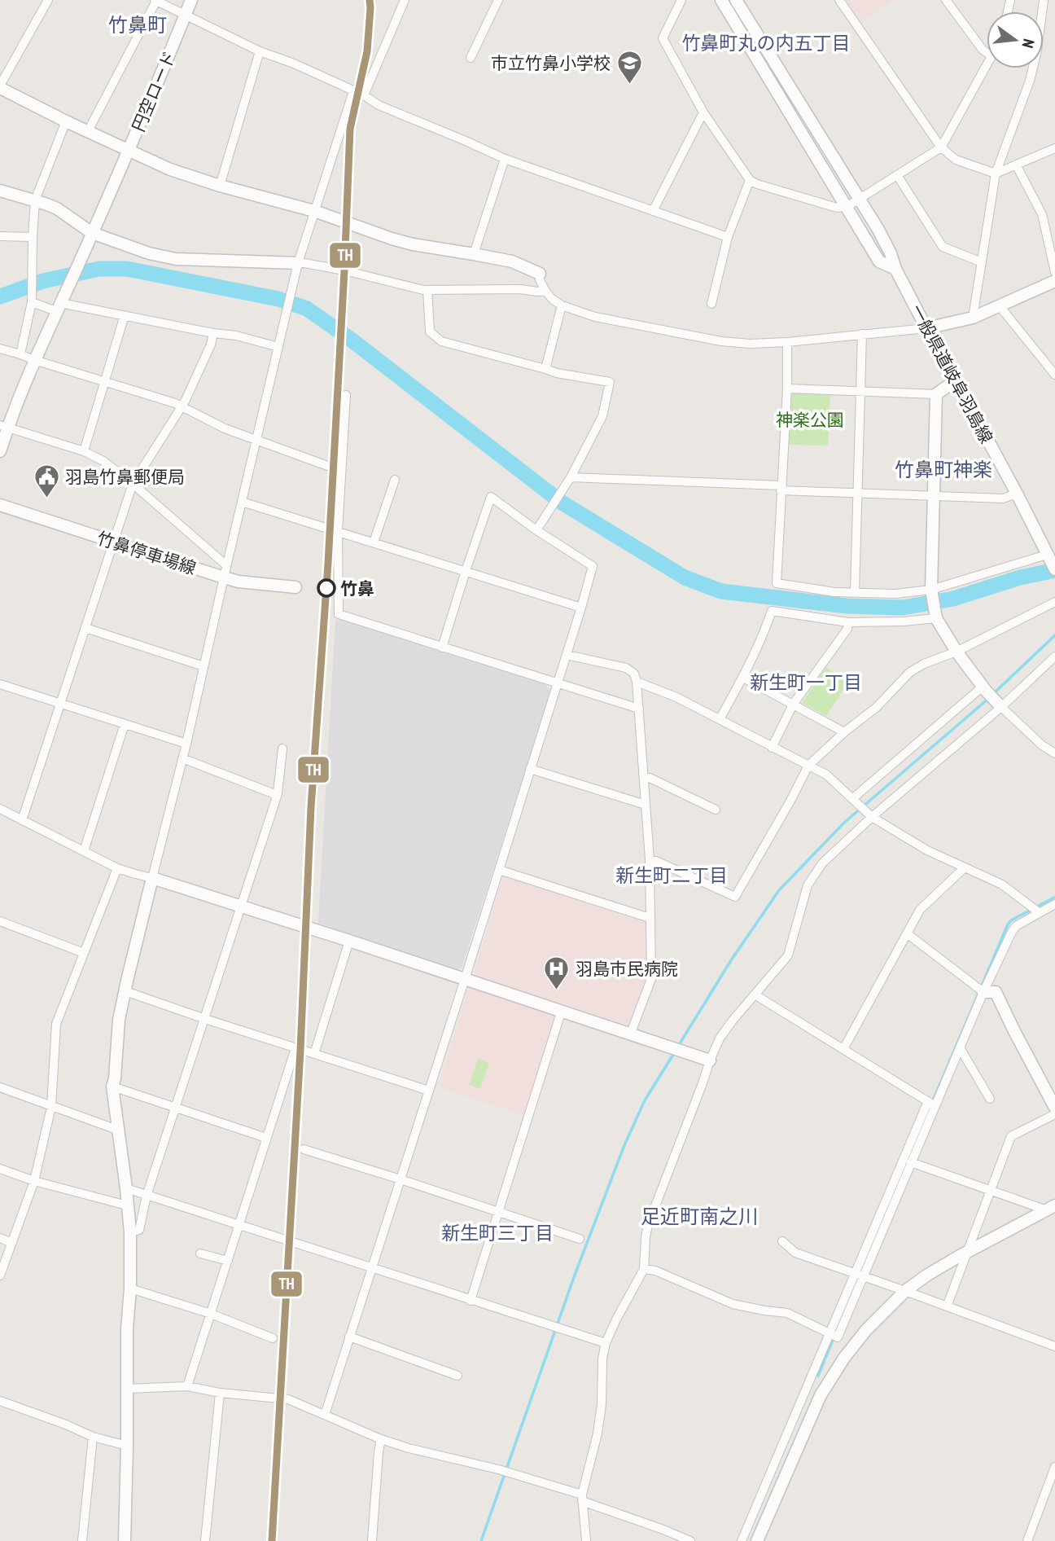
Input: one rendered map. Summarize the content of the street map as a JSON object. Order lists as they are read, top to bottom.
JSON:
{
  "streets": {
    "street": ["円空ロード", "一般県道岐阜羽島線", "竹鼻停車場線"]
  },
  "districts": [
    "竹鼻町",
    "竹鼻町丸の内五丁目",
    "竹鼻町神楽",
    "新生町一丁目",
    "新生町二丁目",
    "足近町南之川",
    "新生町三丁目"
  ],
  "parks": ["神楽公園"],
  "places": {
    "school or university": ["市立竹鼻小学校"],
    "public building": ["羽島竹鼻郵便局"],
    "other": ["竹鼻"],
    "hospital": ["羽島市民病院"]
  },
  "lines": ["transit line TH"],
  "north": "right"
}
